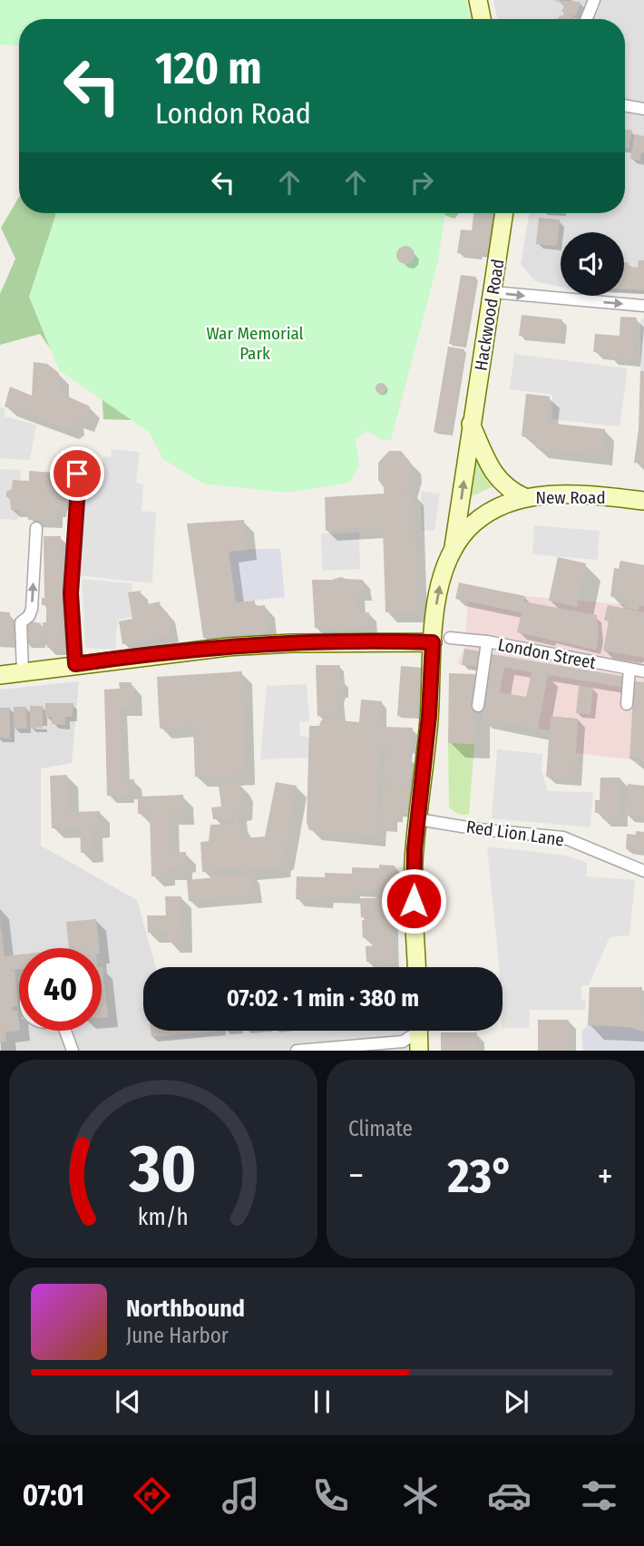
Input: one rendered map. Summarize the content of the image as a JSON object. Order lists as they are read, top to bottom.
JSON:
{
  "streets": {
    "street": [
      "Hackwood Road",
      "New Road",
      "London Street",
      "Red Lion Lane"
    ]
  },
  "crossings": [
    ["Hackwood Road", "New Road"],
    ["New Road", "Red Lion Lane"]
  ],
  "one_way": ["Hackwood Road"],
  "parks": ["War Memorial Park"],
  "page": {
    "turn": ["120 m", "London Road"],
    "limit": "40",
    "trip": "07:02 · 1 min · 380 m",
    "tile": "Climate",
    "heat": ["−", "23°", "+"],
    "song": ["Northbound", "June Harbor"],
    "tabs": "07:01",
    "gauge": ["30", "km/h"]
  }
}
